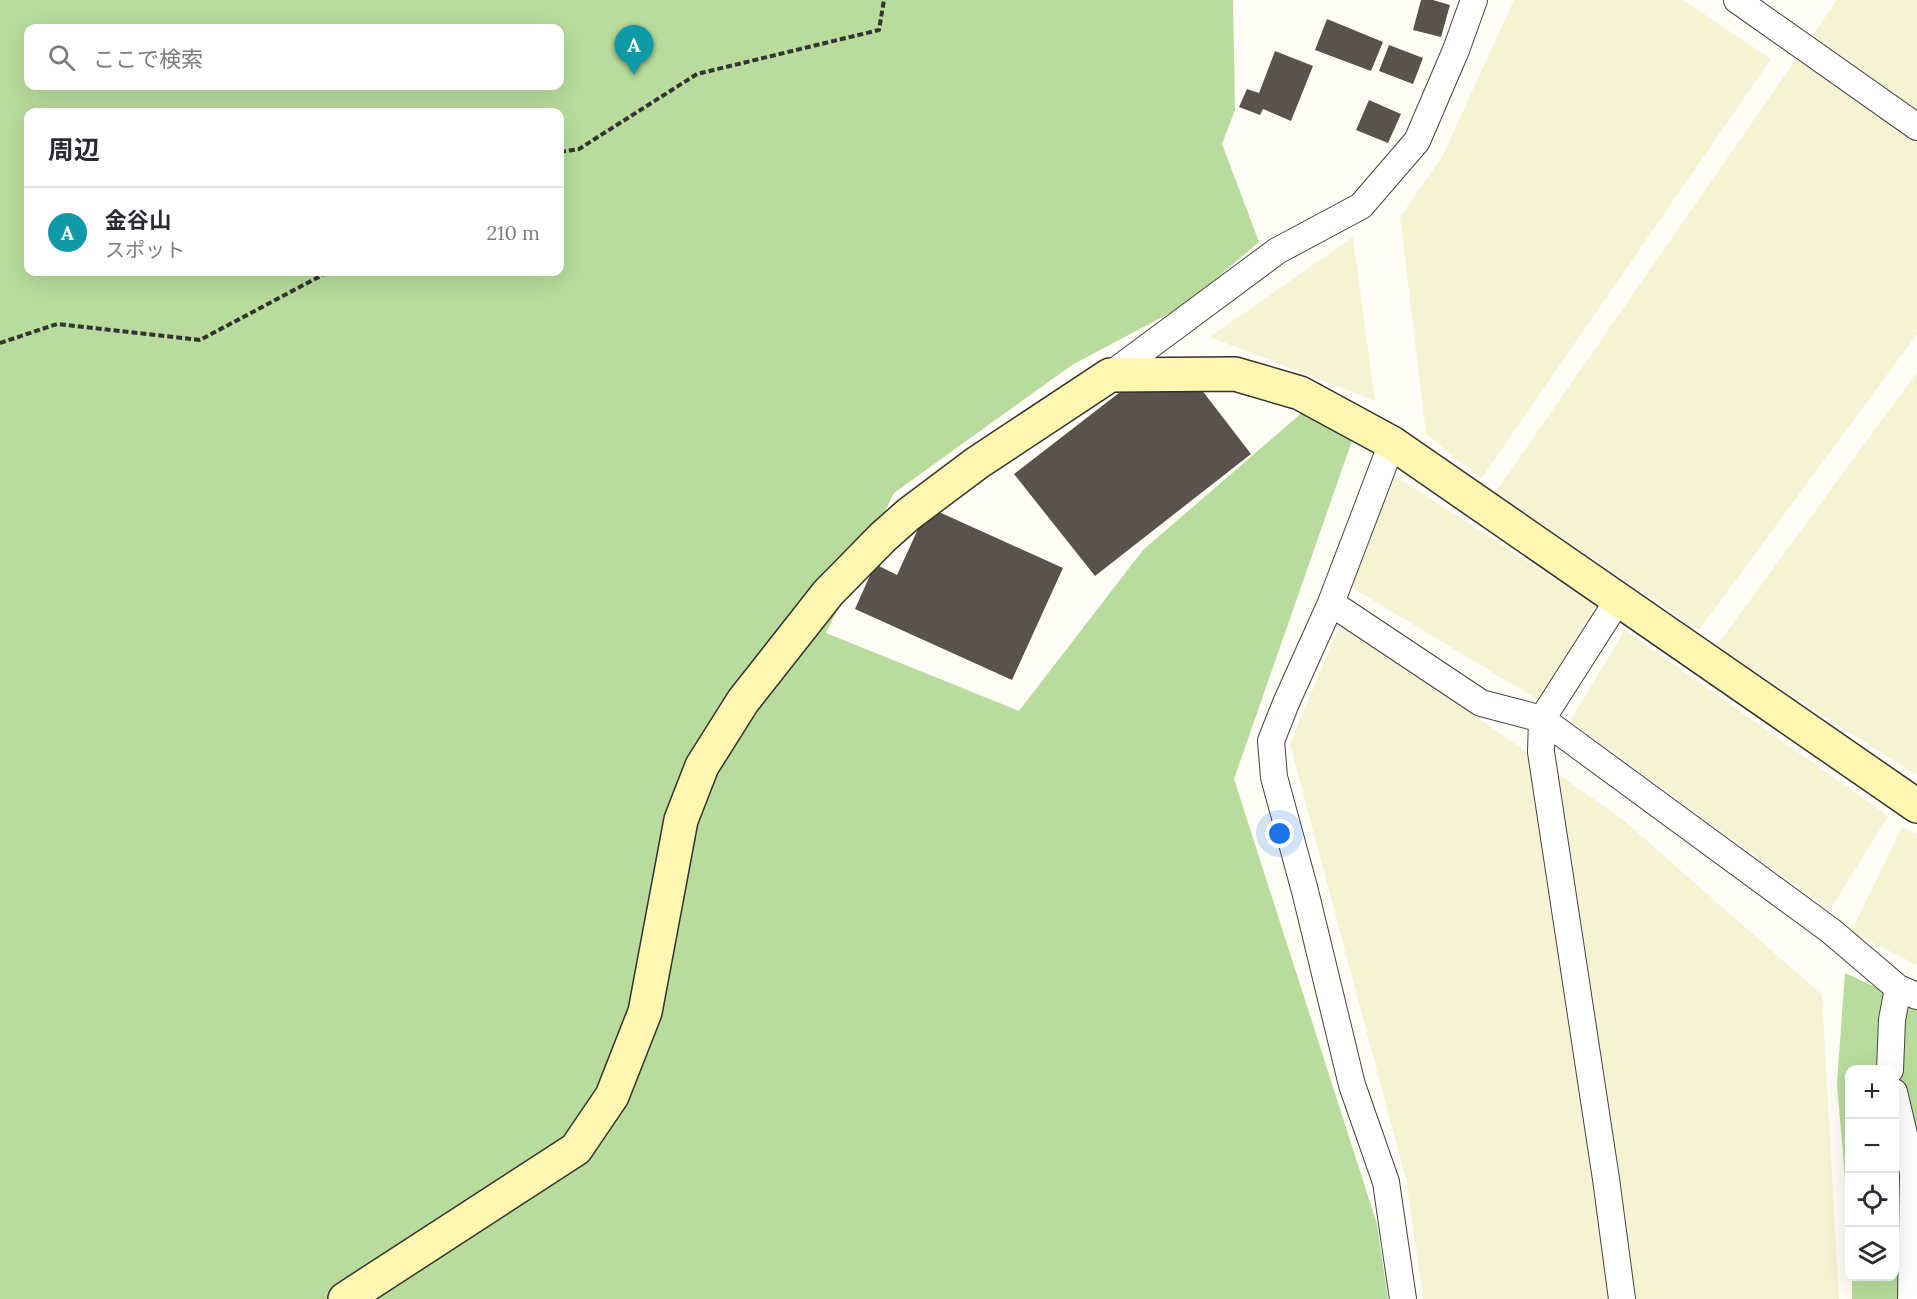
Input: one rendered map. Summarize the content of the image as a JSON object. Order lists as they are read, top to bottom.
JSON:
{
  "page": {
    "search": "ここで検索",
    "pins": "A",
    "heading": "周辺",
    "list": [
      {
        "mark": "A",
        "name": "金谷山",
        "note": "スポット",
        "value": "210 m"
      }
    ],
    "map_buttons": ["+", "−"]
  }
}
